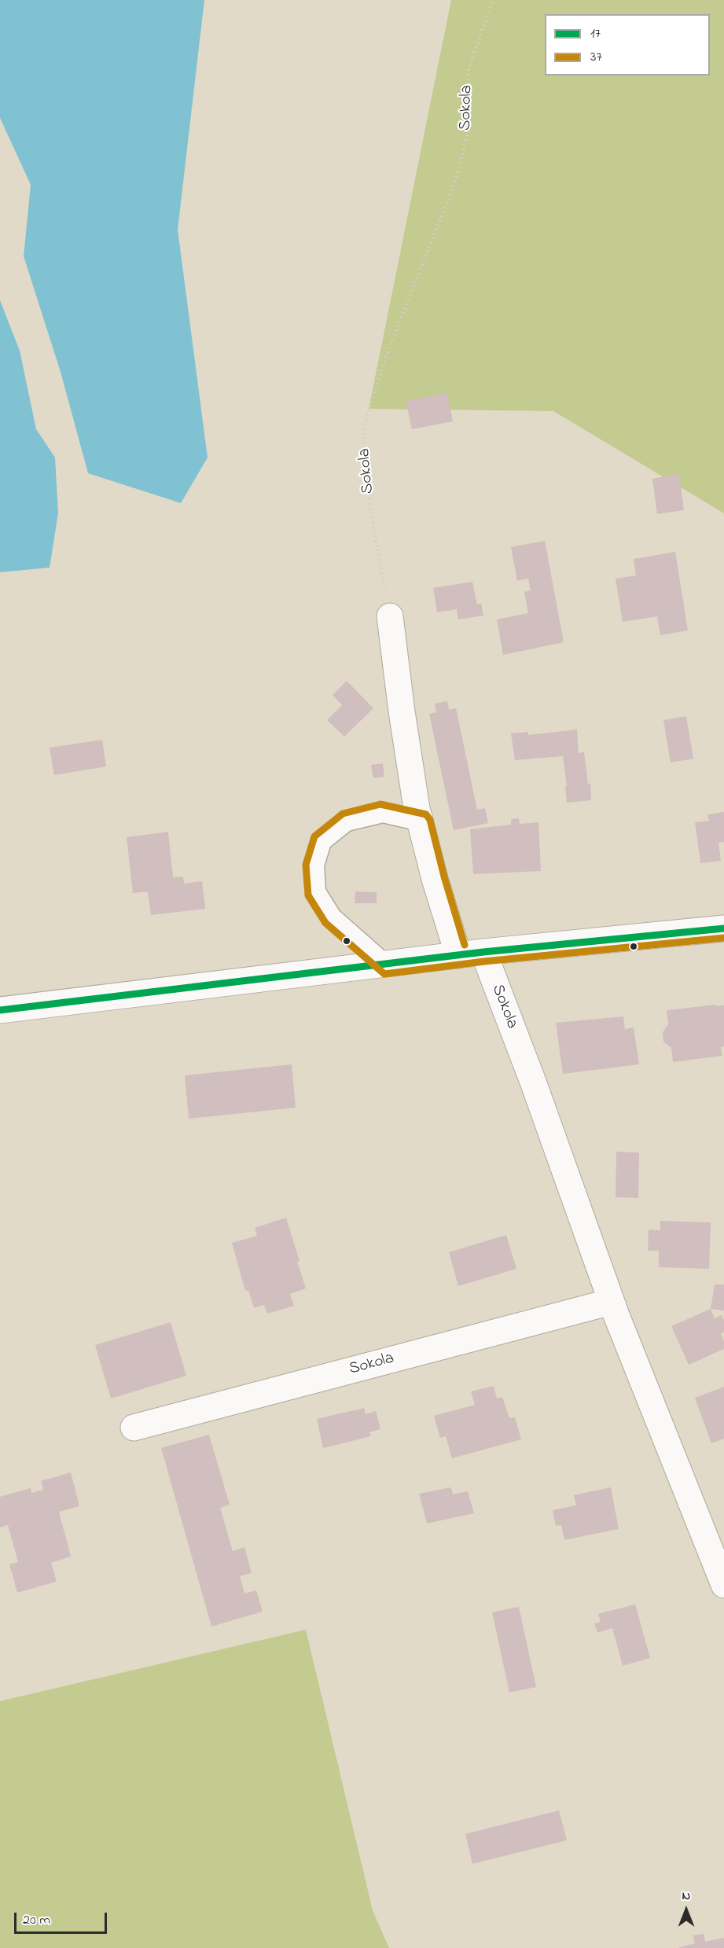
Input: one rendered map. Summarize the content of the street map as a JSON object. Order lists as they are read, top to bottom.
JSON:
{
  "streets": {
    "street": ["Sokola"]
  },
  "lines": ["transit line 37", "transit line 17"],
  "legend": ["17", "37"],
  "scale_bar": "20 m",
  "north": "top"
}
